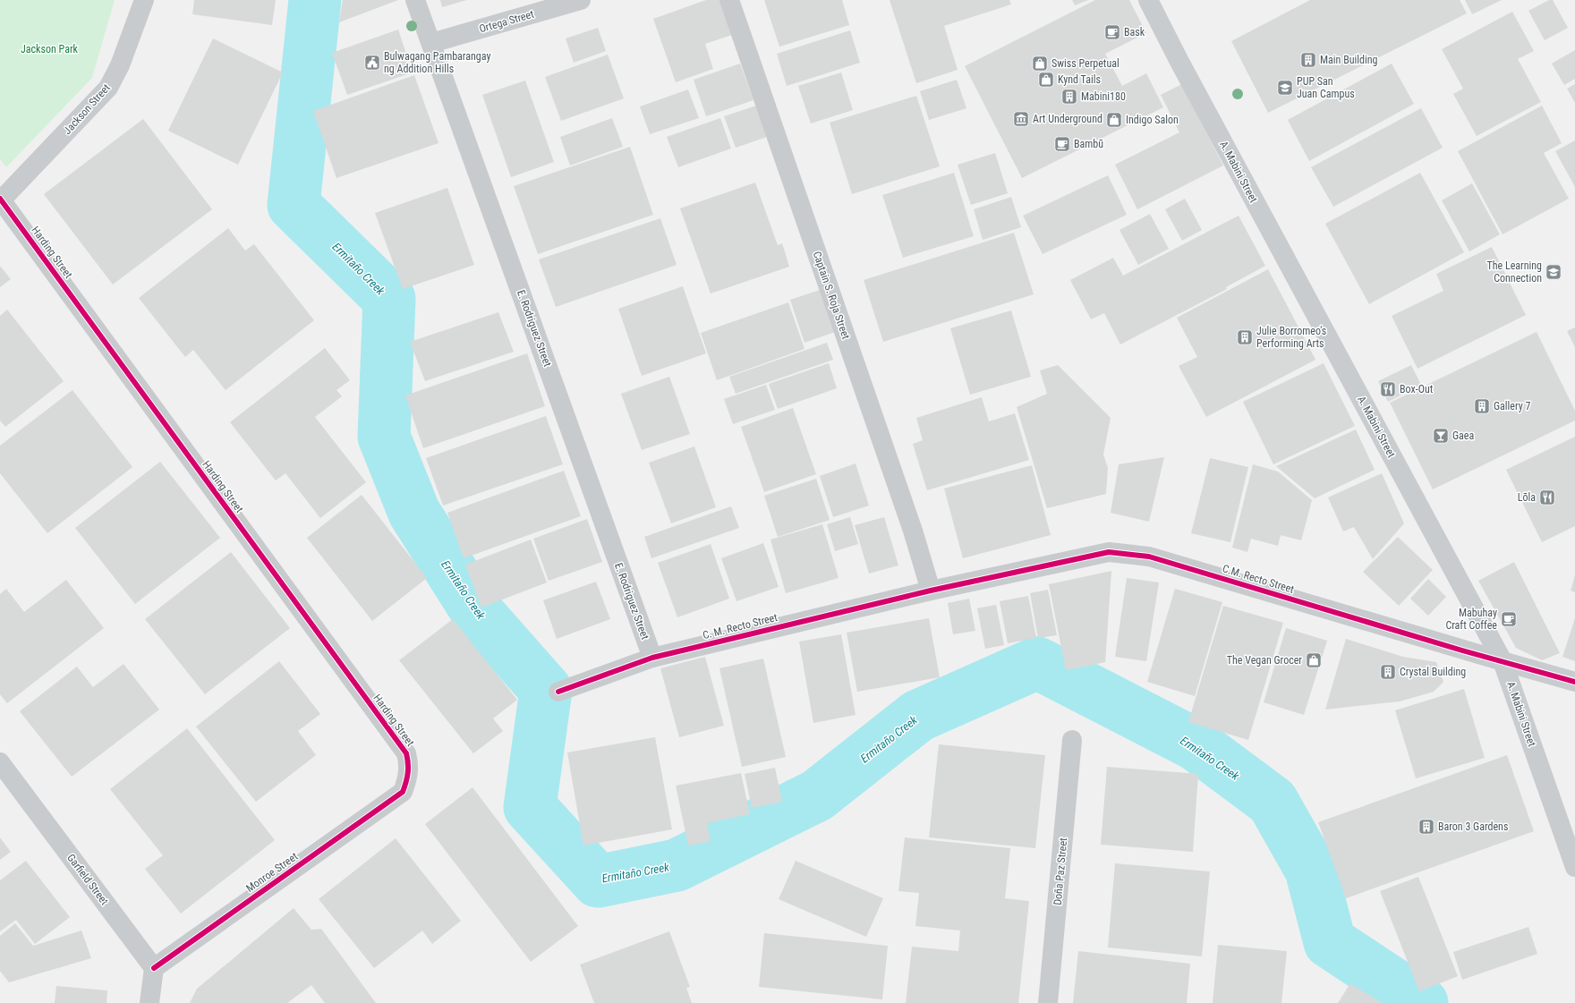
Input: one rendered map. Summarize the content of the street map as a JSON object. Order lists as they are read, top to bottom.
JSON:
{
  "streets": {
    "street": [
      "Ortega Street",
      "Jackson Street",
      "A. Mabini Street",
      "Harding Street",
      "Captain S. Roja Street",
      "E. Rodriguez Street",
      "C.M. Recto Street",
      "C. M. Recto Street",
      "Doña Paz Street",
      "Monroe Street",
      "Garfield Street"
    ]
  },
  "crossings": [
    ["Ortega Street", "E. Rodriguez Street"],
    ["Jackson Street", "Harding Street"],
    ["A. Mabini Street", "C.M. Recto Street"],
    ["Harding Street", "Monroe Street"],
    ["Captain S. Roja Street", "C.M. Recto Street"],
    ["Captain S. Roja Street", "C. M. Recto Street"],
    ["E. Rodriguez Street", "C. M. Recto Street"],
    ["C.M. Recto Street", "C. M. Recto Street"],
    ["Monroe Street", "Garfield Street"]
  ],
  "water": ["Ermitaño Creek"],
  "parks": ["Jackson Park"],
  "places": {
    "cafe": ["Bask", "Bambū", "Mabuhay Craft Coffee"],
    "building": [
      "Main Building",
      "Mabini180",
      "Julie Borromeo's Performing Arts",
      "Gallery 7",
      "Crystal Building",
      "Baron 3 Gardens"
    ],
    "public building": ["Bulwagang Pambarangay ng Addition Hills"],
    "shop": [
      "Swiss Perpetual",
      "Kynd Tails",
      "Indigo Salon",
      "The Vegan Grocer"
    ],
    "school or university": ["PUP San Juan Campus", "The Learning Connection"],
    "museum": ["Art Underground"],
    "restaurant": ["Box-Out", "Lōla"],
    "bar": ["Gaea"]
  }
}
